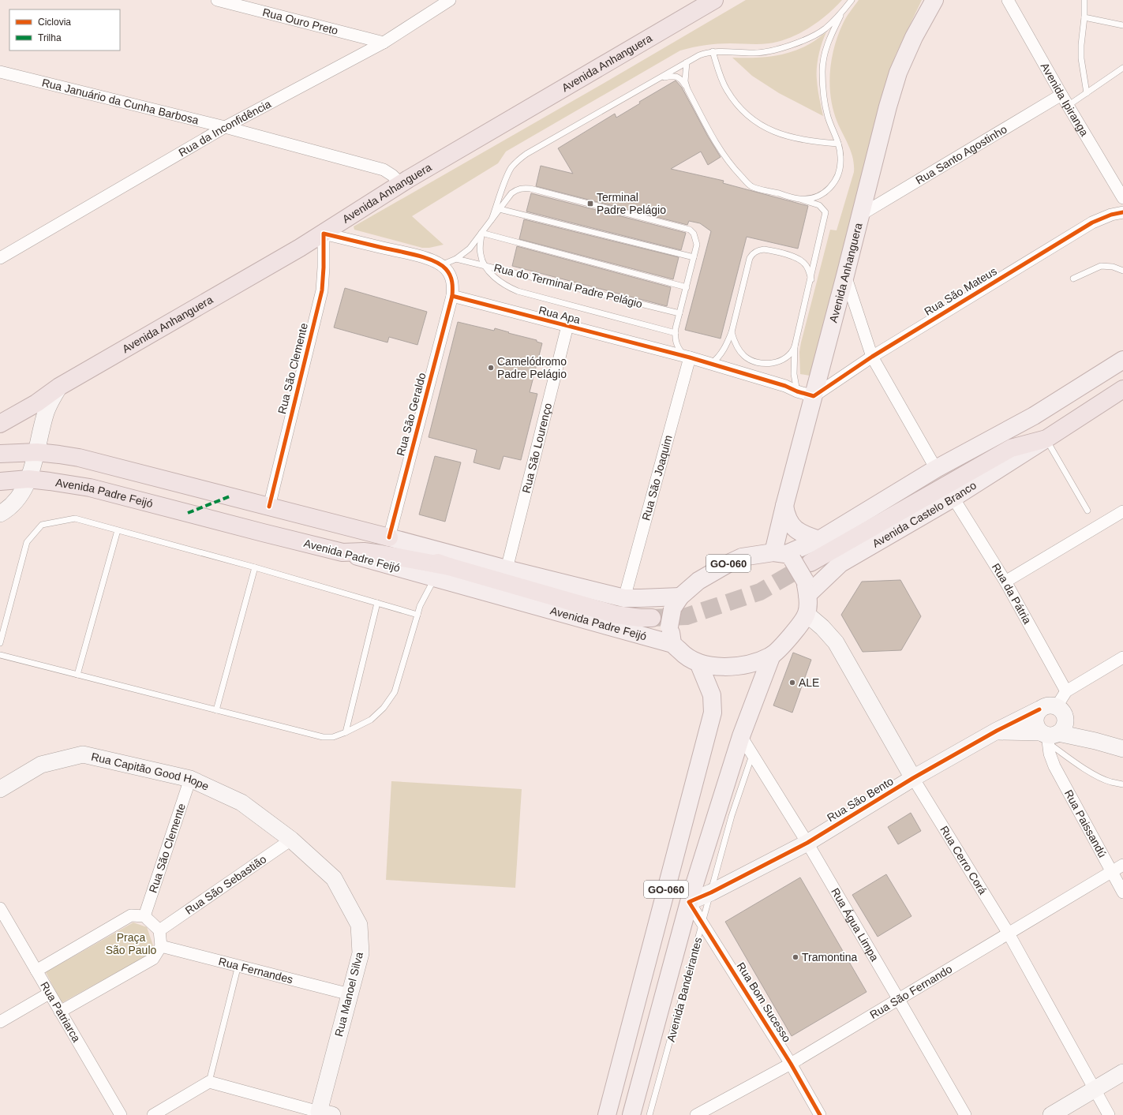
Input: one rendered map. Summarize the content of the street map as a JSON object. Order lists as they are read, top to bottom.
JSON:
{
  "streets": {
    "highway": ["Avenida Anhanguera", "Avenida Padre Feijó", "Avenida Castelo Branco"],
    "main road": ["GO-060"],
    "street": [
      "Rua Ouro Preto",
      "Avenida Ipiranga",
      "Rua Januário da Cunha Barbosa",
      "Rua da Inconfidência",
      "Rua Santo Agostinho",
      "Rua São Mateus",
      "Rua Apa",
      "Rua São Clemente",
      "Rua São Geraldo",
      "Rua São Lourenço",
      "Rua São Joaquim",
      "Rua da Pátria",
      "Rua Capitão Good Hope",
      "Rua São Bento",
      "Rua Paissandú",
      "Rua Cerro Corá",
      "Rua São Sebastião",
      "Rua Água Limpa",
      "Rua Fernandes",
      "Rua São Fernando",
      "Rua Manoel Silva",
      "Rua Bom Sucesso",
      "Rua Patriarca"
    ],
    "lane": ["Rua do Terminal Padre Pelágio", "Avenida Bandeirantes"]
  },
  "crossings": [
    ["Rua Ouro Preto", "Rua da Inconfidência"],
    ["Avenida Anhanguera", "Rua Januário da Cunha Barbosa"],
    ["Avenida Anhanguera", "Rua Santo Agostinho"],
    ["Avenida Anhanguera", "Rua São Mateus"],
    ["Avenida Anhanguera", "Rua Apa"],
    ["Avenida Anhanguera", "Rua São Clemente"],
    ["Avenida Anhanguera", "Avenida Castelo Branco"],
    ["Avenida Anhanguera", "GO-060"],
    ["Avenida Ipiranga", "Rua Santo Agostinho"],
    ["Rua Januário da Cunha Barbosa", "Rua da Inconfidência"],
    ["Rua São Mateus", "Rua Apa"],
    ["Rua Apa", "Rua São Geraldo"],
    ["Rua Apa", "Rua São Lourenço"],
    ["Rua Apa", "Rua São Joaquim"],
    ["Rua São Clemente", "Rua Capitão Good Hope"],
    ["Avenida Castelo Branco", "GO-060"],
    ["Avenida Castelo Branco", "Rua da Pátria"],
    ["GO-060", "Rua São Bento"],
    ["GO-060", "Rua Cerro Corá"],
    ["GO-060", "Rua Água Limpa"],
    ["GO-060", "Rua Bom Sucesso"],
    ["Rua Capitão Good Hope", "Rua São Sebastião"],
    ["Rua Capitão Good Hope", "Rua Manoel Silva"],
    ["Rua São Bento", "Rua Paissandú"],
    ["Rua São Bento", "Rua Cerro Corá"],
    ["Rua São Bento", "Rua Água Limpa"],
    ["Rua São Bento", "Avenida Bandeirantes"],
    ["Rua São Bento", "Rua Bom Sucesso"],
    ["Rua Paissandú", "Rua São Fernando"],
    ["Rua Cerro Corá", "Rua São Fernando"],
    ["Rua São Sebastião", "Rua Manoel Silva"],
    ["Rua Água Limpa", "Avenida Bandeirantes"],
    ["Rua Água Limpa", "Rua São Fernando"],
    ["Rua Fernandes", "Rua Manoel Silva"],
    ["Avenida Bandeirantes", "Rua Bom Sucesso"],
    ["Rua São Fernando", "Rua Bom Sucesso"]
  ],
  "parks": ["Praça São Paulo"],
  "places": {
    "transit": ["Terminal Padre Pelágio"],
    "other": ["Camelódromo Padre Pelágio", "ALE", "Tramontina"]
  },
  "legend": ["Ciclovia", "Trilha"]
}
